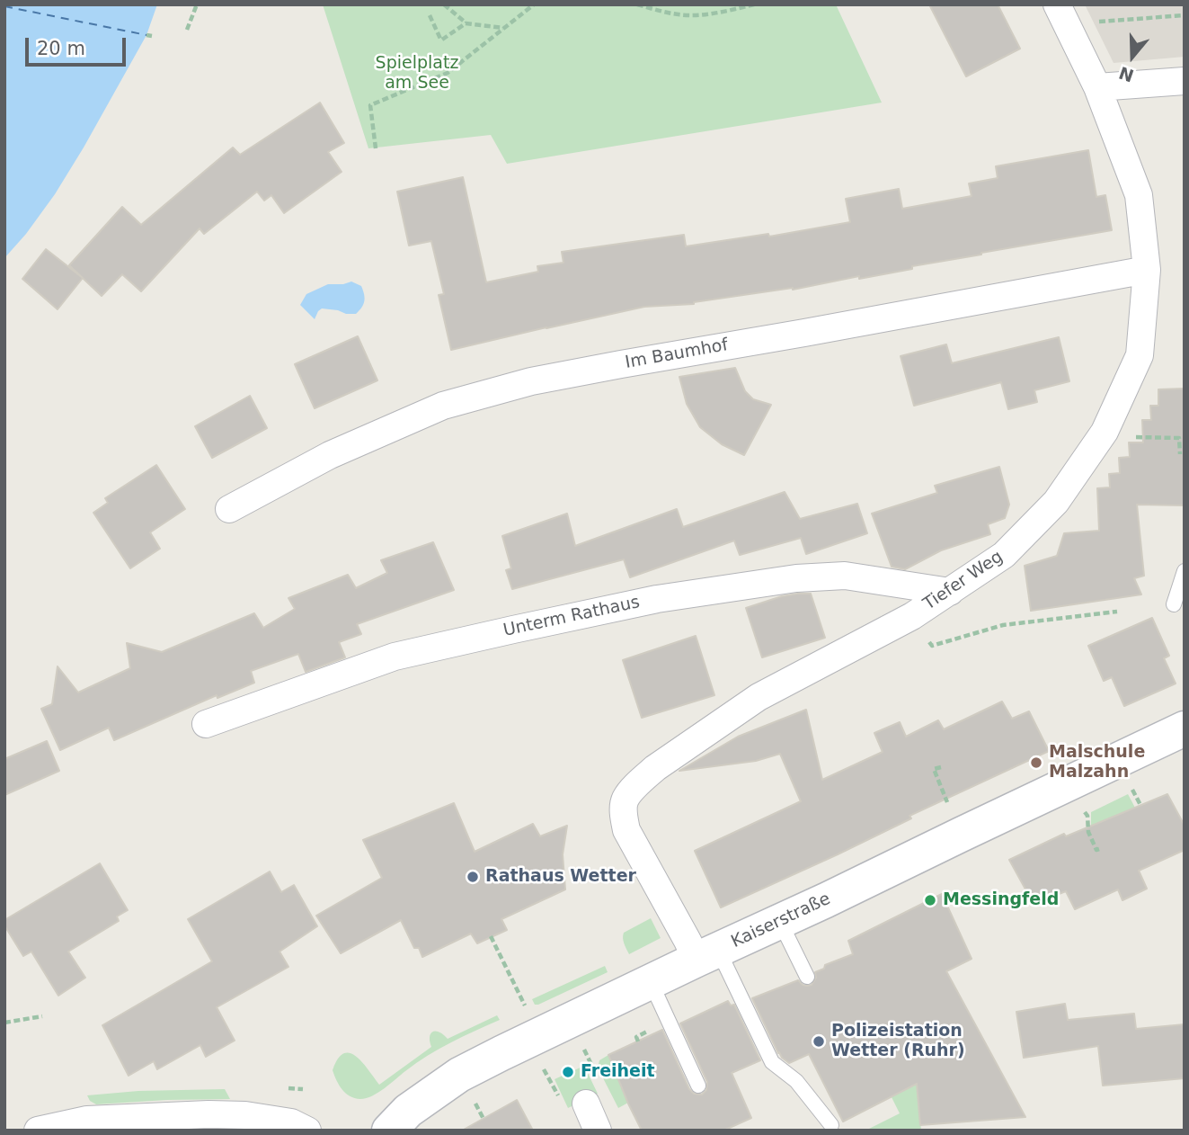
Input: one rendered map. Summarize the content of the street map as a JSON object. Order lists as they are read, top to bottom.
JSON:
{
  "streets": {
    "main road": ["Kaiserstraße"],
    "street": ["Im Baumhof", "Tiefer Weg", "Unterm Rathaus"]
  },
  "crossings": [
    ["Im Baumhof", "Tiefer Weg"],
    ["Tiefer Weg", "Unterm Rathaus"],
    ["Tiefer Weg", "Kaiserstraße"]
  ],
  "parks": ["Spielplatz am See"],
  "places": [
    "Malschule Malzahn",
    "Rathaus Wetter",
    "Messingfeld",
    "Polizeistation Wetter (Ruhr)",
    "Freiheit"
  ],
  "scale_bar": "20 m",
  "north": "bottom"
}
